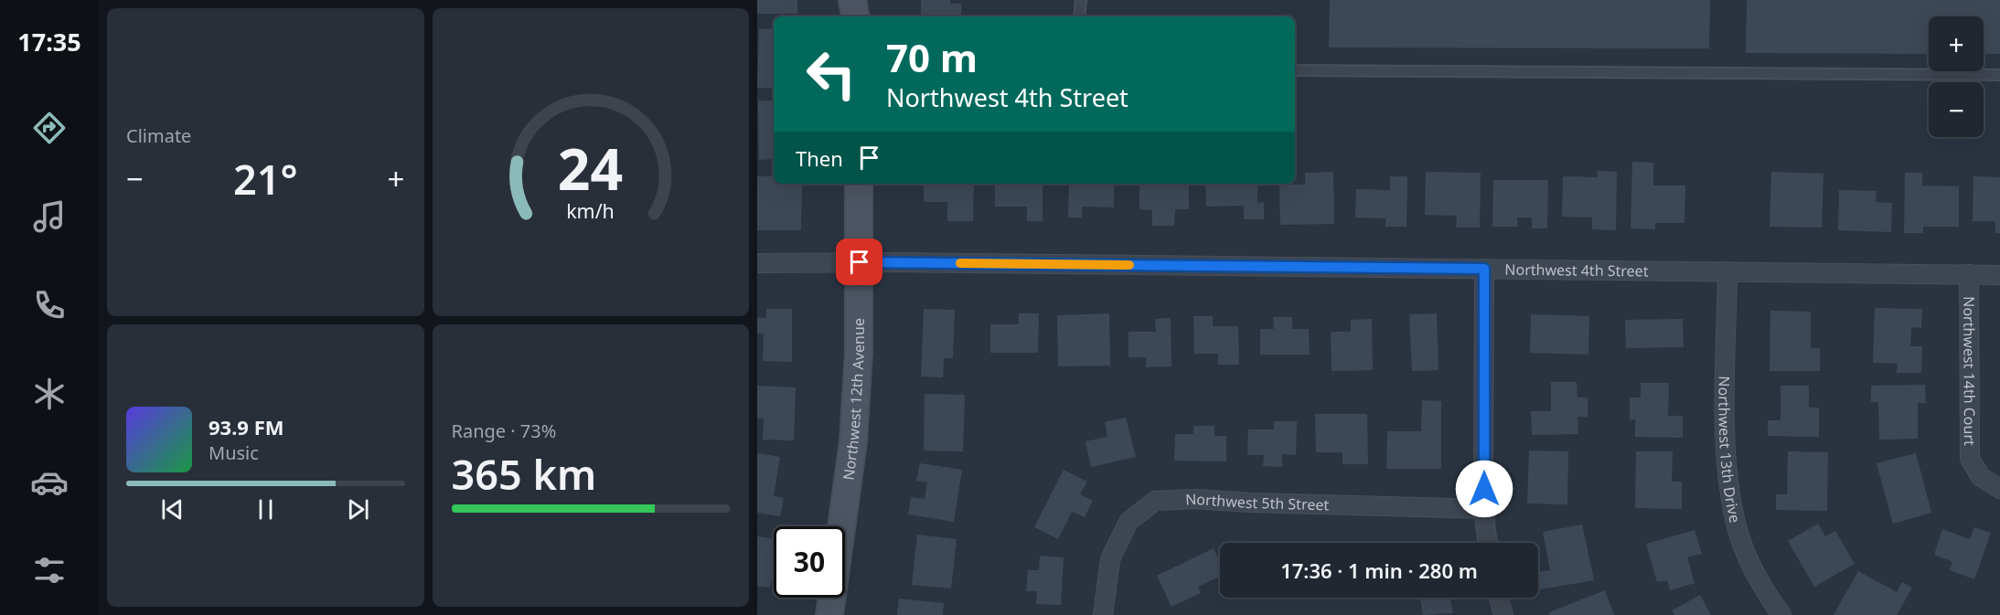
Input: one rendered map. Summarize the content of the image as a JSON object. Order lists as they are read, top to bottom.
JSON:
{
  "streets": {
    "street": [
      "Northwest 4th Street",
      "Northwest 14th Court",
      "Northwest 12th Avenue",
      "Northwest 13th Drive",
      "Northwest 5th Street"
    ]
  },
  "crossings": [
    ["Northwest 4th Street", "Northwest 14th Court"],
    ["Northwest 4th Street", "Northwest 12th Avenue"],
    ["Northwest 4th Street", "Northwest 13th Drive"]
  ],
  "page": {
    "tabs": "17:35",
    "tile": [
      "Climate",
      ["Range · 73%", "365 km"]
    ],
    "map_buttons": ["+", "−"],
    "turn": ["70 m", "Northwest 4th Street"],
    "then": "Then",
    "heat": ["−", "21°", "+"],
    "song": ["93.9 FM", "Music"],
    "limit": "30",
    "trip": "17:36 · 1 min · 280 m",
    "gauge": ["24", "km/h"]
  }
}
